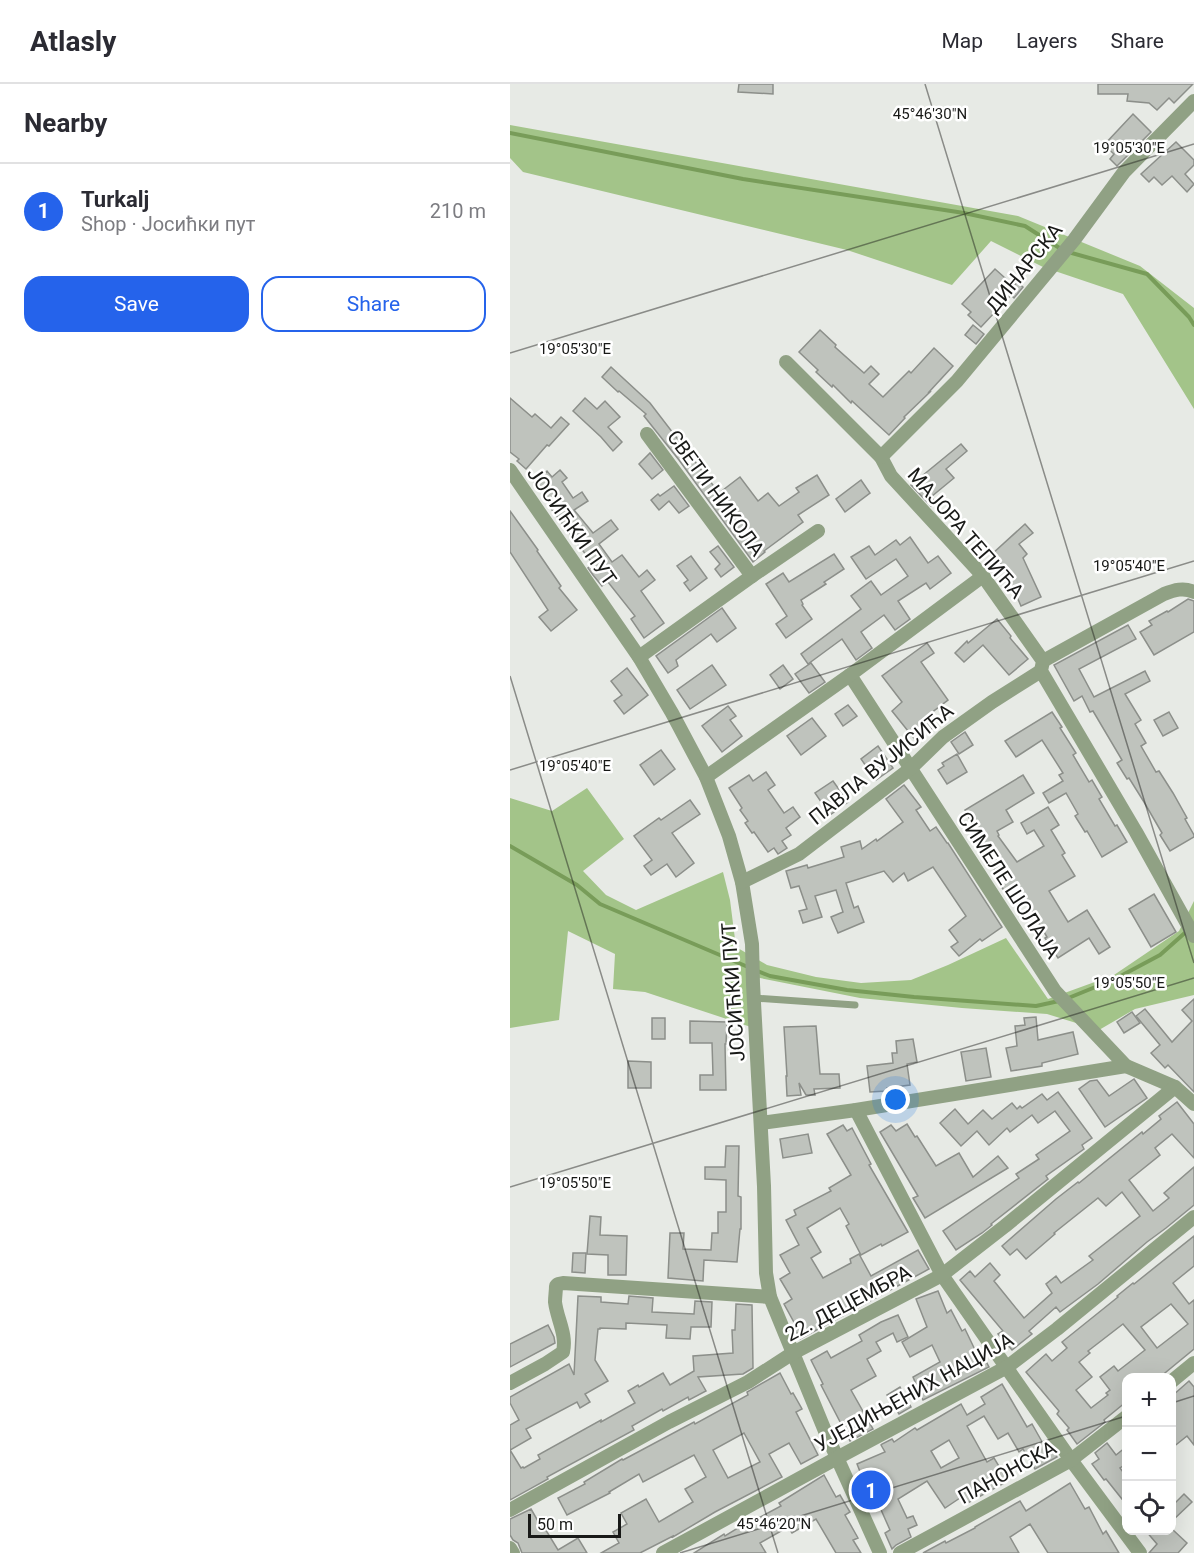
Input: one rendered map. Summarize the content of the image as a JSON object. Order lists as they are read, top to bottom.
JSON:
{
  "streets": {
    "street": [
      "ДИНАРСКА",
      "СВЕТИ НИКОЛА",
      "ЈОСИЋКИ ПУТ",
      "МАЈОРА ТЕПИЋА",
      "ПАВЛА ВУЈИСИЋА",
      "СИМЕЛЕ ШОЛАЈА",
      "22. ДЕЦЕМБРА",
      "УЈЕДИЊЕНИХ НАЦИЈА",
      "ПАНОНСКА"
    ]
  },
  "crossings": [
    ["ДИНАРСКА", "МАЈОРА ТЕПИЋА"],
    ["ЈОСИЋКИ ПУТ", "ПАВЛА ВУЈИСИЋА"],
    ["ЈОСИЋКИ ПУТ", "22. ДЕЦЕМБРА"],
    ["ЈОСИЋКИ ПУТ", "УЈЕДИЊЕНИХ НАЦИЈА"],
    ["МАЈОРА ТЕПИЋА", "ПАВЛА ВУЈИСИЋА"],
    ["ПАВЛА ВУЈИСИЋА", "СИМЕЛЕ ШОЛАЈА"],
    ["СИМЕЛЕ ШОЛАЈА", "22. ДЕЦЕМБРА"]
  ],
  "scale_bar": "50 m",
  "page": {
    "header": "Atlasly",
    "nav": ["Map", "Layers", "Share"],
    "heading": "Nearby",
    "list": [
      {
        "mark": "1",
        "name": "Turkalj",
        "note": "Shop · Јосићки пут",
        "value": "210 m"
      }
    ],
    "buttons": ["Save", "Share"],
    "map_buttons": ["+", "−"],
    "pins": "1",
    "scale": "50 m"
  },
  "coordinates": [
    "45°46'30\"N",
    "19°05'30\"E",
    "19°05'40\"E",
    "19°05'50\"E",
    "45°46'20\"N"
  ]
}
